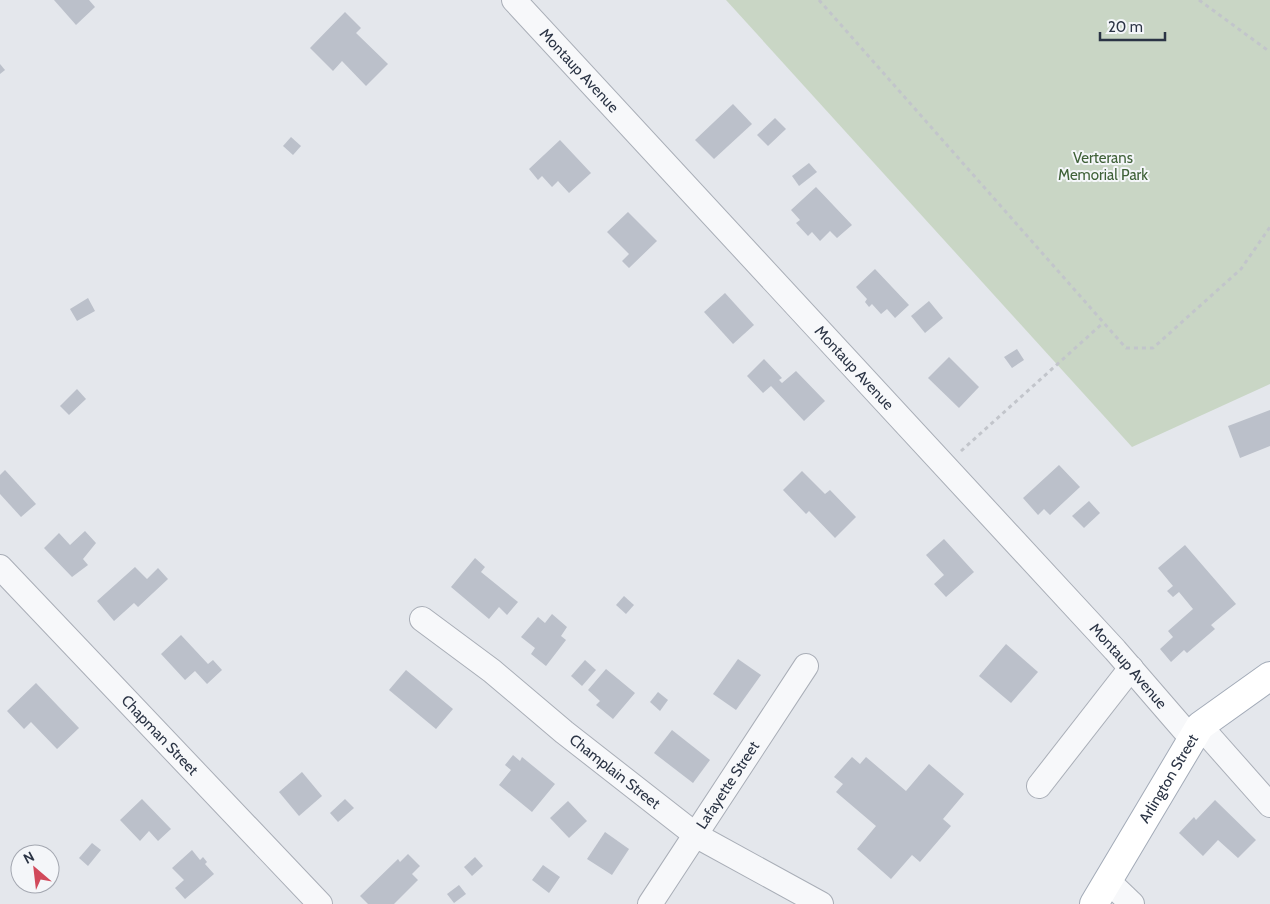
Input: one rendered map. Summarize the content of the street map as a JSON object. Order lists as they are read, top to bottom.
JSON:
{
  "streets": {
    "main road": ["Arlington Street"],
    "street": [
      "Montaup Avenue",
      "Chapman Street",
      "Champlain Street",
      "Lafayette Street"
    ]
  },
  "crossings": [
    ["Montaup Avenue", "Arlington Street"],
    ["Champlain Street", "Lafayette Street"]
  ],
  "parks": ["Verterans Memorial Park"],
  "scale_bar": "20 m",
  "north": "top left"
}
